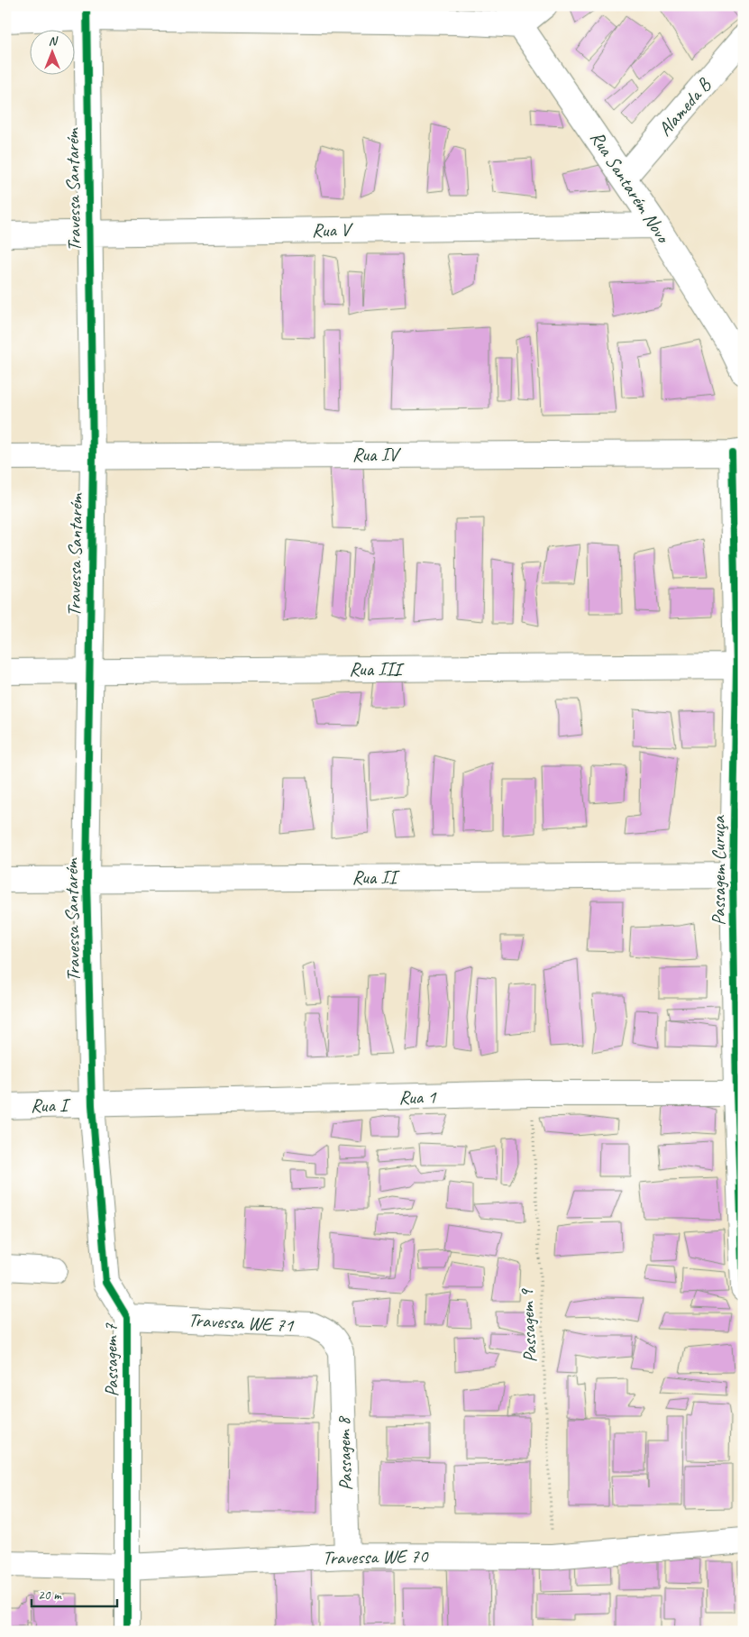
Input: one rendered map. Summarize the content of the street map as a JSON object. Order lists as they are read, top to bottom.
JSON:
{
  "streets": {
    "street": [
      "Alameda B",
      "Rua Santarém Novo",
      "Travessa Santarém",
      "Rua V",
      "Rua IV",
      "Rua III",
      "Passagem Curuça",
      "Rua II",
      "Rua 1",
      "Rua I",
      "Travessa WE 71",
      "Passagem 7",
      "Passagem 8",
      "Travessa WE 70"
    ],
    "path": ["Passagem 9"]
  },
  "crossings": [
    ["Alameda B", "Rua Santarém Novo"],
    ["Rua Santarém Novo", "Rua V"],
    ["Travessa Santarém", "Rua V"],
    ["Travessa Santarém", "Rua IV"],
    ["Travessa Santarém", "Rua III"],
    ["Travessa Santarém", "Rua II"],
    ["Travessa Santarém", "Rua 1"],
    ["Travessa Santarém", "Rua I"],
    ["Travessa Santarém", "Passagem 7"],
    ["Rua IV", "Passagem Curuça"],
    ["Rua III", "Passagem Curuça"],
    ["Passagem Curuça", "Rua II"],
    ["Passagem Curuça", "Rua 1"],
    ["Rua 1", "Rua I"],
    ["Rua 1", "Passagem 9"],
    ["Rua 1", "Passagem 7"],
    ["Rua I", "Passagem 7"],
    ["Travessa WE 71", "Passagem 7"],
    ["Travessa WE 71", "Passagem 8"],
    ["Passagem 9", "Travessa WE 70"],
    ["Passagem 7", "Travessa WE 70"],
    ["Passagem 8", "Travessa WE 70"]
  ],
  "scale_bar": "20 m",
  "north": "top"
}
